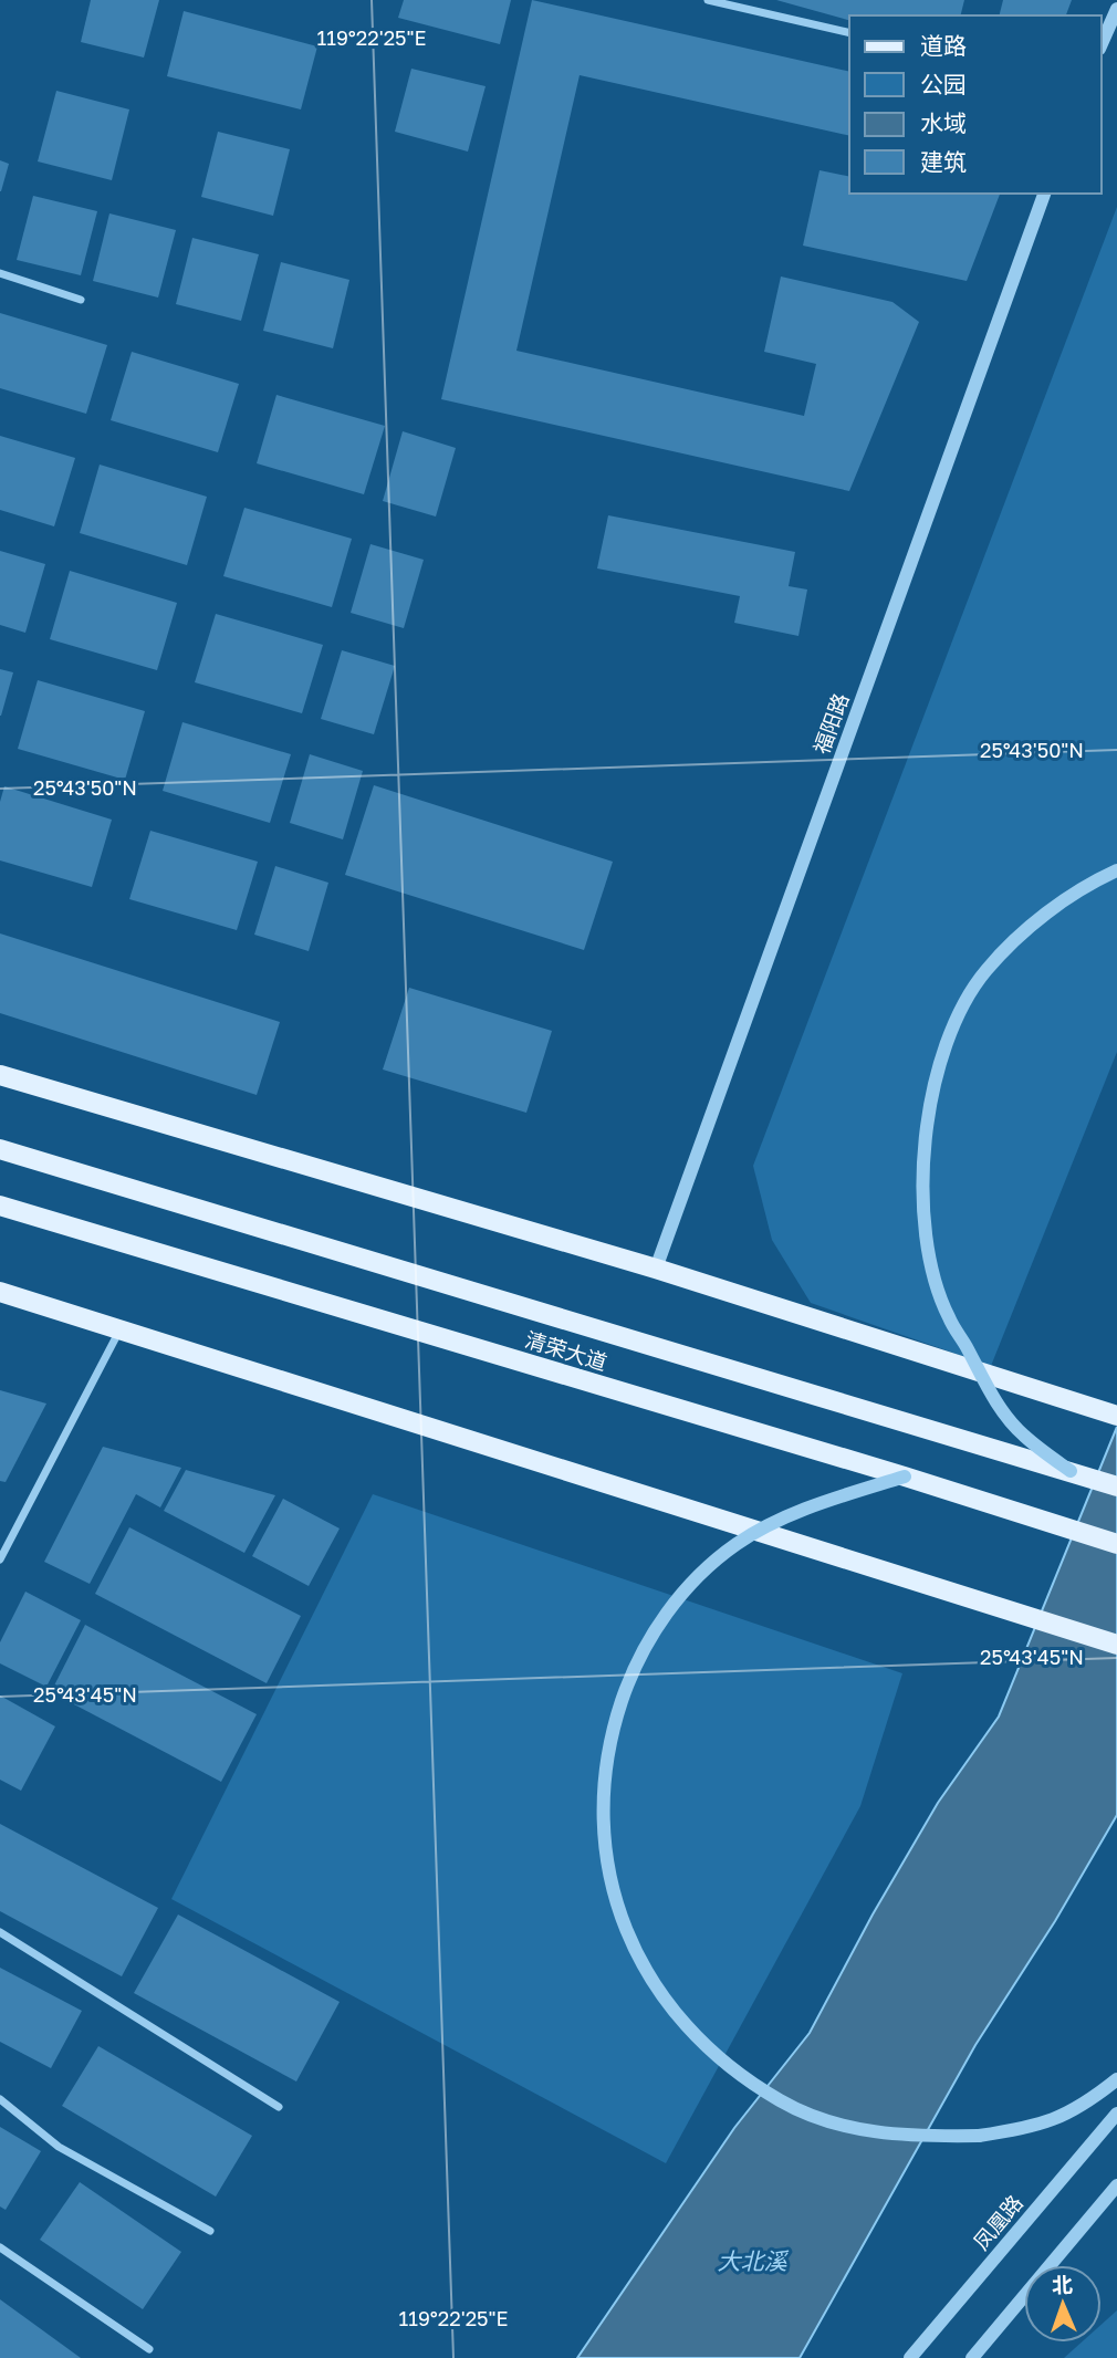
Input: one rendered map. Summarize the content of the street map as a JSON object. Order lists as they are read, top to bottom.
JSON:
{
  "streets": {
    "main road": ["清荣大道"],
    "street": ["福阳路", "凤凰路"]
  },
  "water": ["大北溪"],
  "legend": [
    "道路",
    "公园",
    "水域",
    "建筑"
  ],
  "north": "top",
  "coordinates": ["119°22'25\"E", "25°43'50\"N", "25°43'45\"N"]
}
